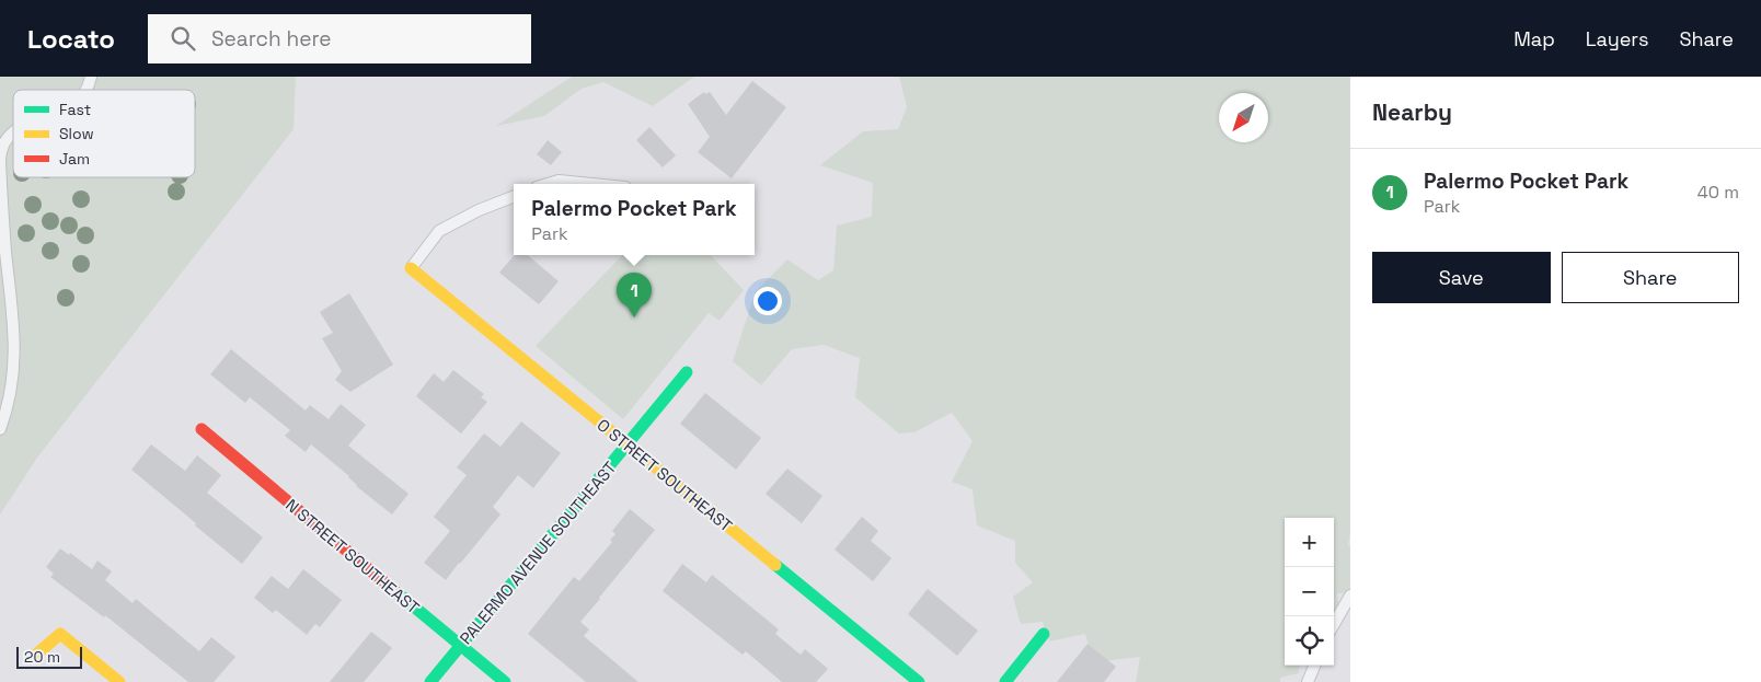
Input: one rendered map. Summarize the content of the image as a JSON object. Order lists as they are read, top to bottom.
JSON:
{
  "streets": {
    "street": ["O STREET SOUTHEAST", "PALERMO AVENUE SOUTHEAST", "N STREET SOUTHEAST"]
  },
  "crossings": [
    ["O STREET SOUTHEAST", "PALERMO AVENUE SOUTHEAST"],
    ["PALERMO AVENUE SOUTHEAST", "N STREET SOUTHEAST"]
  ],
  "legend": ["Fast", "Slow", "Jam"],
  "scale_bar": "20 m",
  "north": "bottom left",
  "page": {
    "header": "Locato",
    "search": "Search here",
    "nav": ["Map", "Layers", "Share"],
    "heading": "Nearby",
    "list": [
      {
        "mark": "1",
        "name": "Palermo Pocket Park",
        "note": "Park",
        "value": "40 m"
      }
    ],
    "popup": ["Palermo Pocket Park", "Park"],
    "buttons": ["Save", "Share"],
    "pins": "1",
    "map_buttons": ["+", "−"],
    "scale": "20 m"
  }
}
